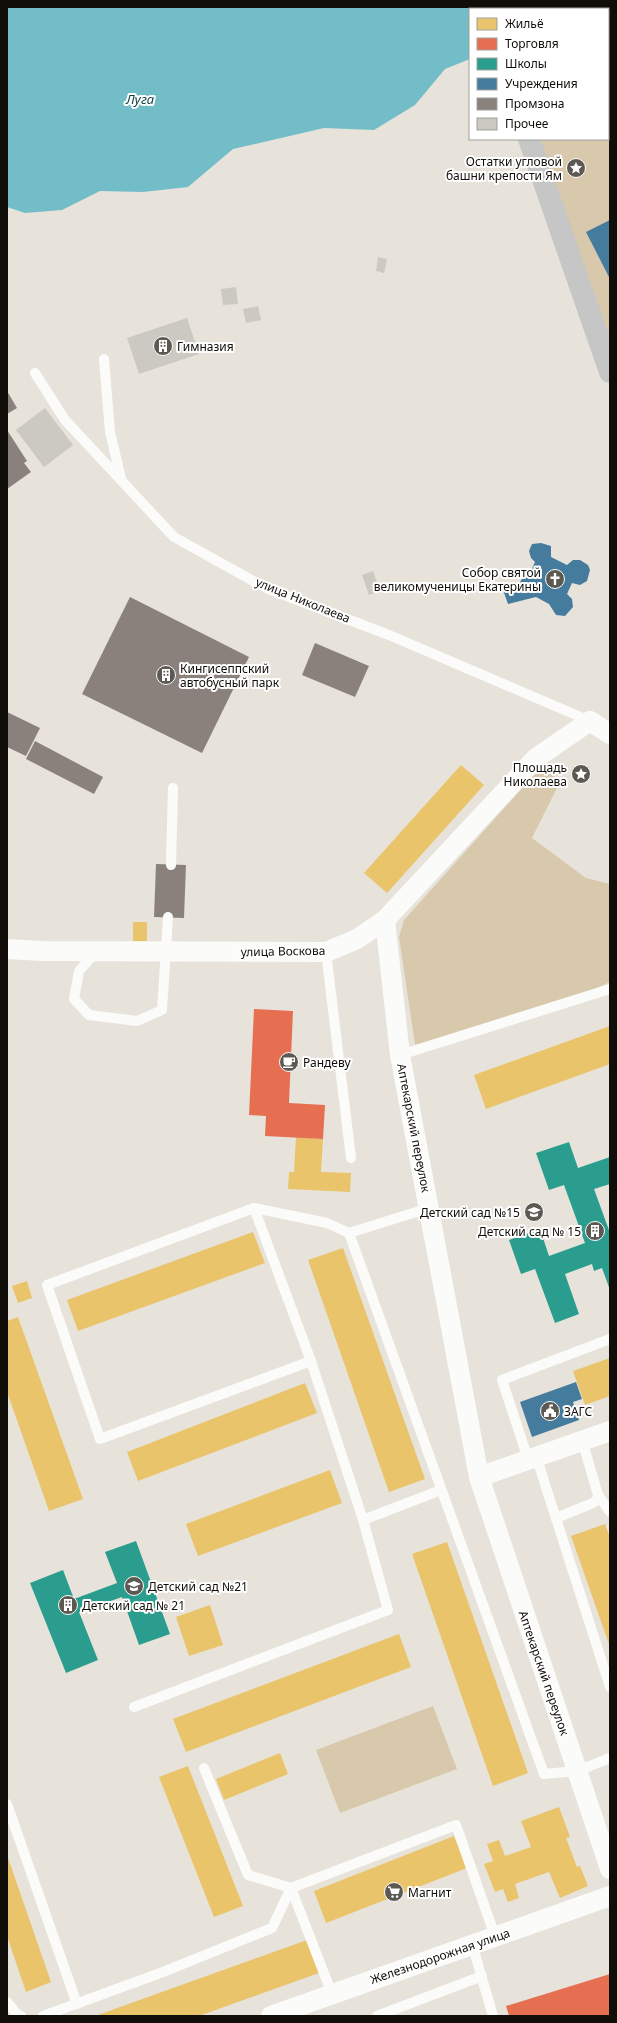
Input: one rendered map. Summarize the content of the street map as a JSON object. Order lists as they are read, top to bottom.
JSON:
{
  "streets": {
    "street": ["улица Воскова", "Аптекарский переулок", "Железнодорожная улица"],
    "lane": ["улица Николаева"]
  },
  "crossings": [
    ["улица Николаева", "улица Воскова"],
    ["улица Воскова", "Аптекарский переулок"]
  ],
  "water": ["Луга"],
  "places": {
    "place": ["Остатки угловой башни крепости Ям", "Площадь Николаева"],
    "building": [
      "Гимназия",
      "Кингисеппский автобусный парк",
      "Детский сад № 15",
      "Детский сад № 21"
    ],
    "church": ["Собор святой великомученицы Екатерины"],
    "cafe": ["Рандеву"],
    "school or university": ["Детский сад №15", "Детский сад №21"],
    "public building": ["ЗАГС"],
    "supermarket": ["Магнит"]
  },
  "legend": [
    "Жильё",
    "Торговля",
    "Школы",
    "Учреждения",
    "Промзона",
    "Прочее"
  ]
}
